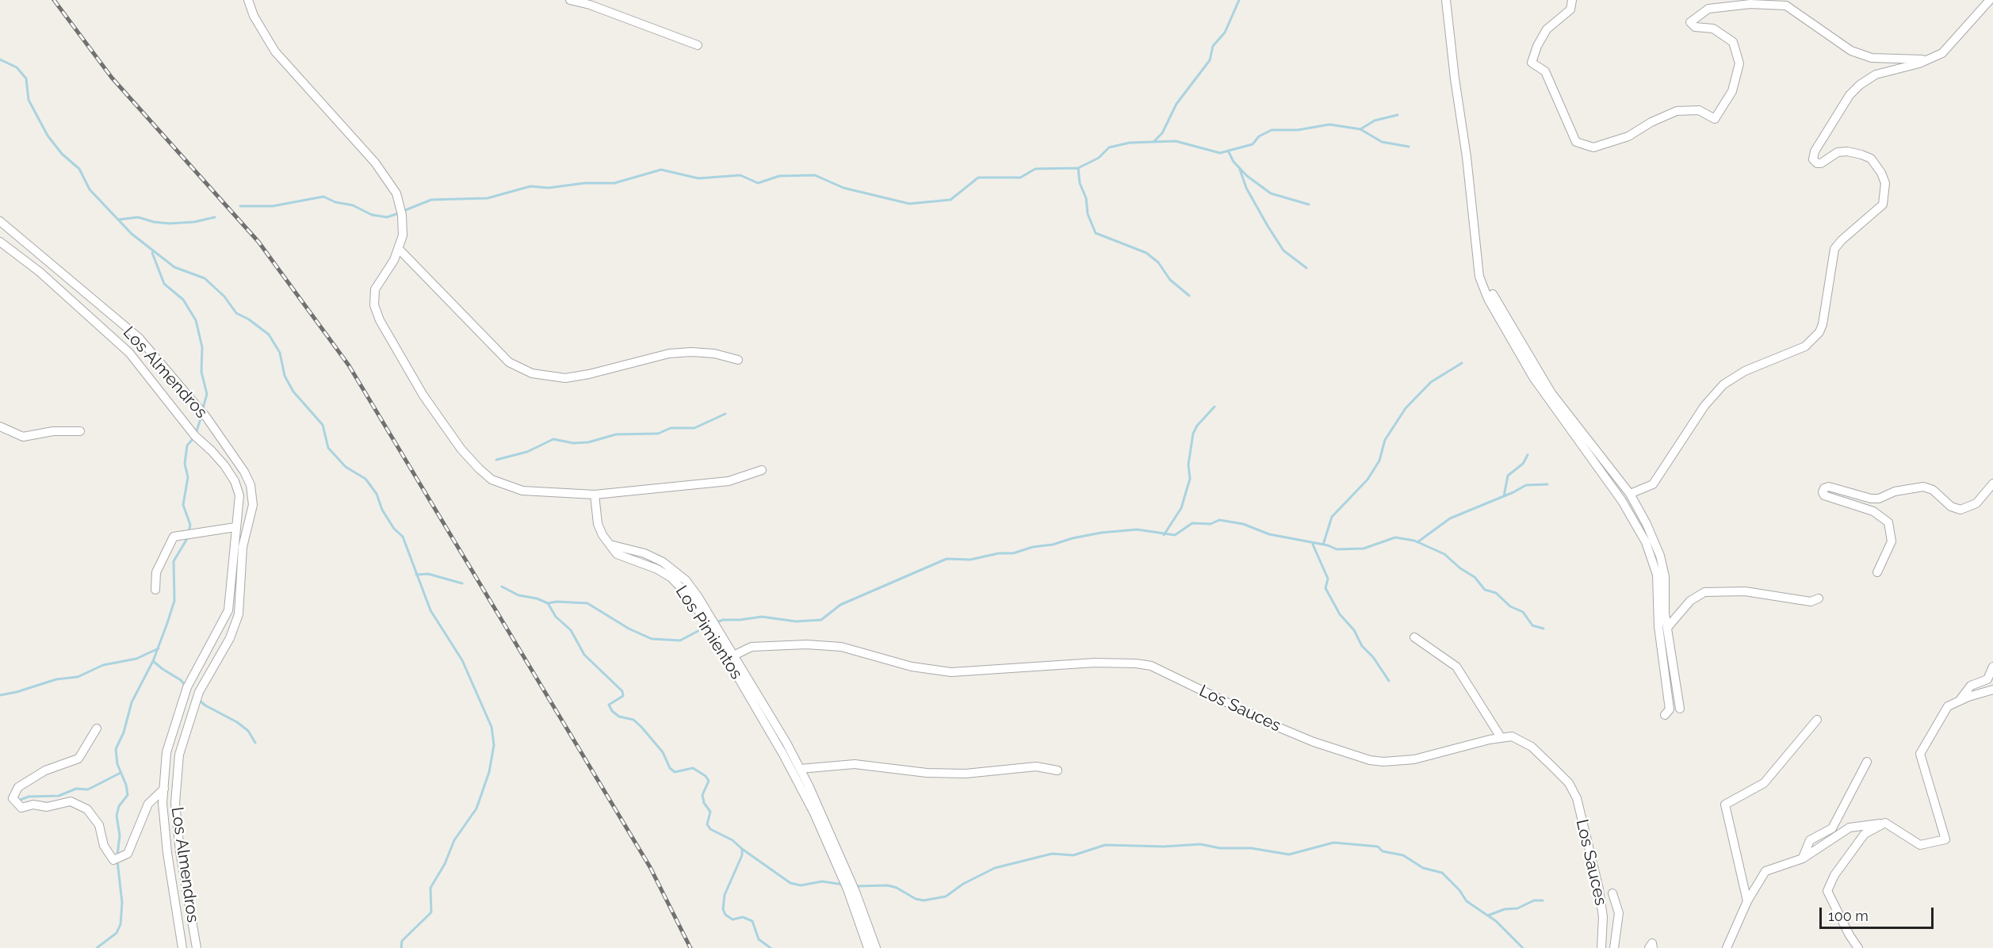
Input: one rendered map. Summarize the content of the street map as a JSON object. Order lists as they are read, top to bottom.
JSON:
{
  "streets": {
    "street": ["Los Almendros", "Los Pimientos", "Los Sauces"]
  },
  "crossings": [
    ["Los Pimientos", "Los Sauces"]
  ],
  "scale_bar": "100 m"
}
